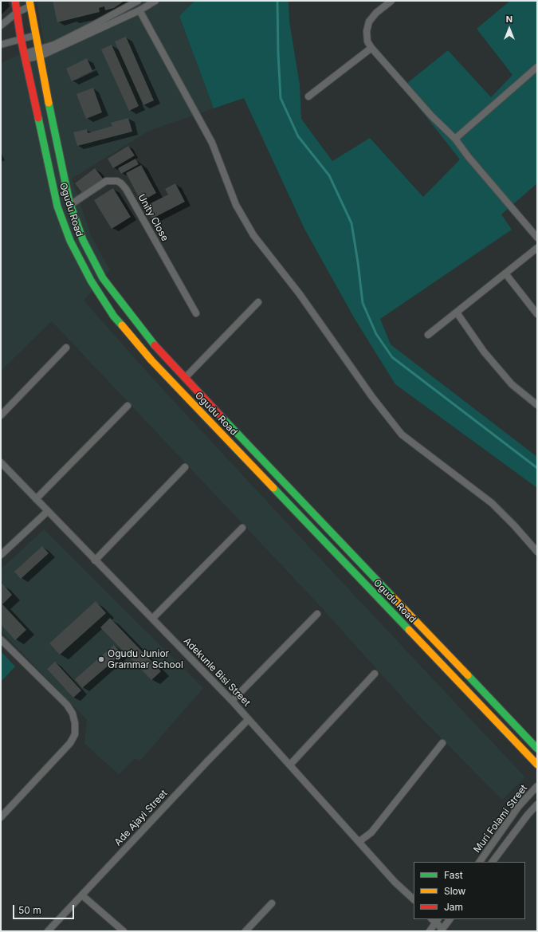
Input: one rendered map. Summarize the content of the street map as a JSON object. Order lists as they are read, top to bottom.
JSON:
{
  "streets": {
    "main road": ["Ogudu Road"],
    "street": [
      "Unity Close",
      "Adekunle Bisi Street",
      "Ade Ajayi Street",
      "Muri Folami Street"
    ]
  },
  "crossings": [
    ["Ogudu Road", "Unity Close"],
    ["Adekunle Bisi Street", "Ade Ajayi Street"]
  ],
  "places": ["Ogudu Junior Grammar School"],
  "legend": ["Fast", "Slow", "Jam"],
  "scale_bar": "50 m",
  "north": "top"
}
